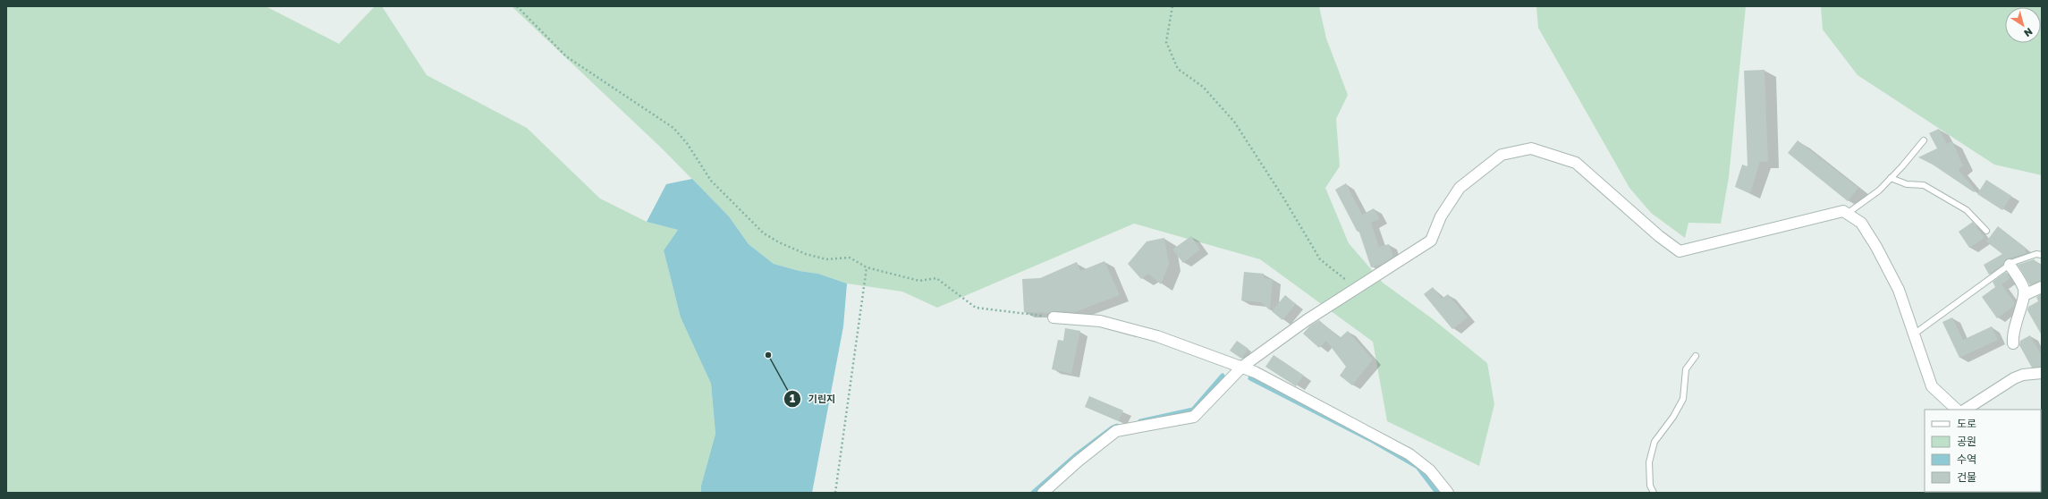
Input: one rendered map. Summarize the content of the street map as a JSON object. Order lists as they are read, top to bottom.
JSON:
{
  "places": ["기린지"],
  "legend": [
    "도로",
    "공원",
    "수역",
    "건물"
  ],
  "north": "bottom right"
}
